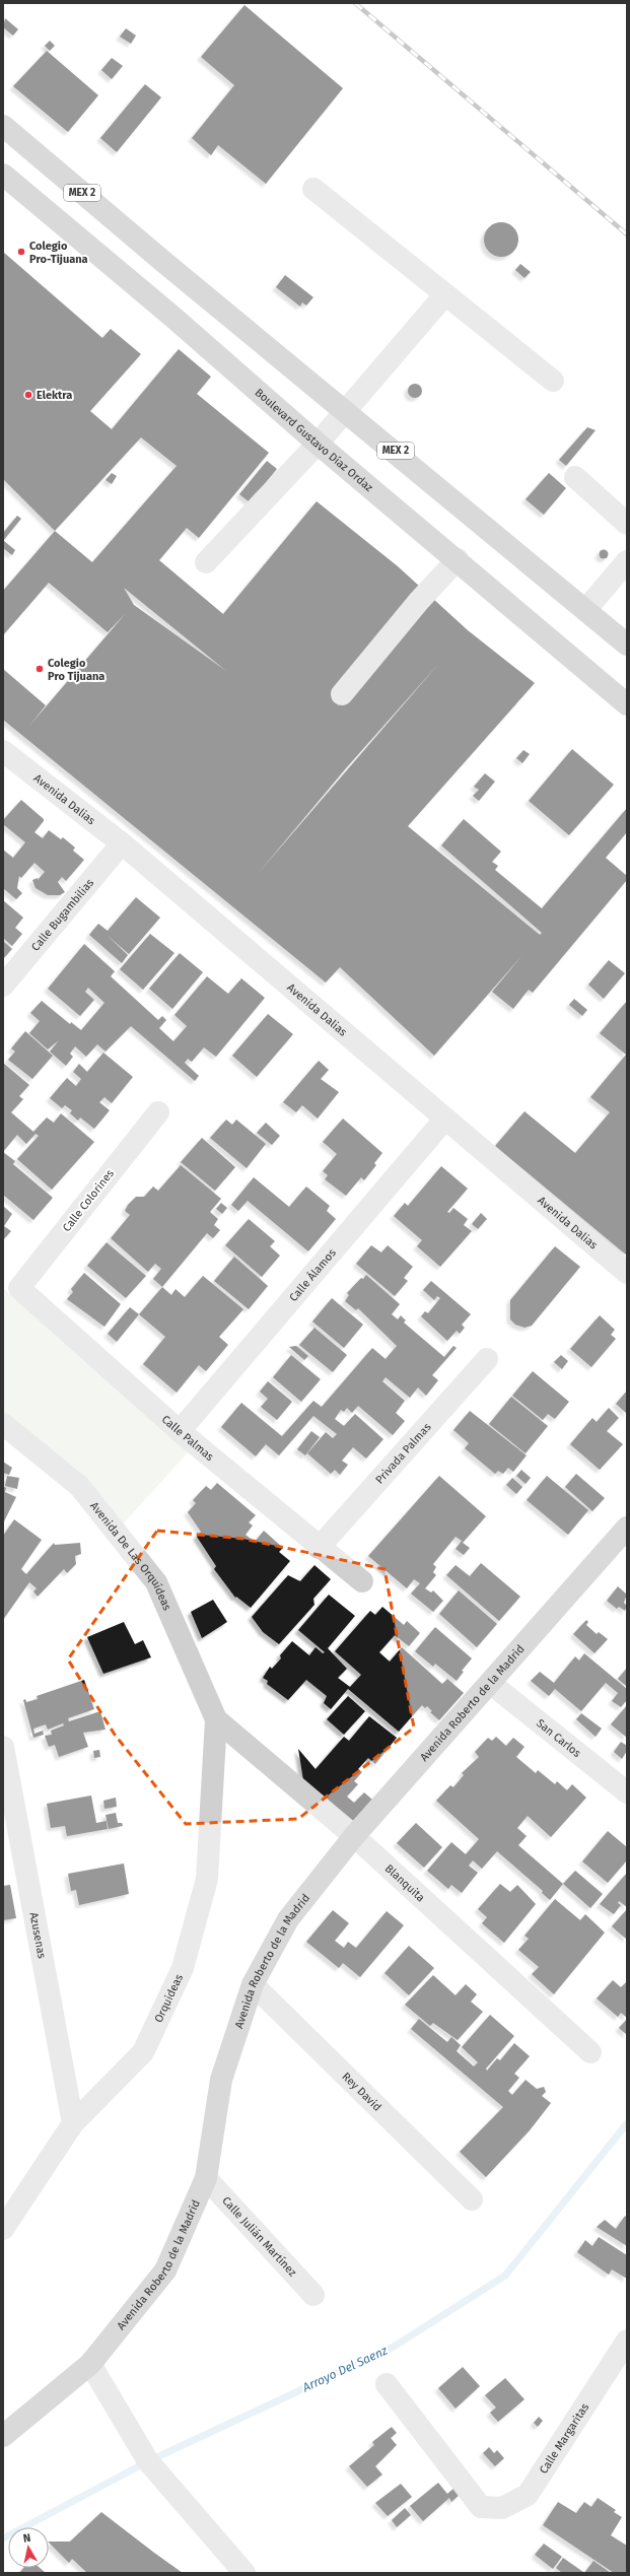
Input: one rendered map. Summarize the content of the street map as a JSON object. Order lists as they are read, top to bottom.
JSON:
{
  "streets": {
    "main road": ["MEX 2", "Boulevard Gustavo Díaz Ordaz", "Avenida Roberto de la Madrid"],
    "street": [
      "Avenida Dalias",
      "Calle Bugambilias",
      "Calle Colorines",
      "Calle Álamos",
      "Calle Palmas",
      "Privada Palmas",
      "Avenida De Las Orquídeas",
      "San Carlos",
      "Blanquita",
      "Azusenas",
      "Orquideas",
      "Rey David",
      "Calle Julián Martínez",
      "Calle Margaritas"
    ]
  },
  "crossings": [
    ["Avenida Dalias", "Calle Bugambilias"],
    ["Avenida Dalias", "Calle Álamos"],
    ["Calle Colorines", "Calle Palmas"],
    ["Calle Álamos", "Calle Palmas"],
    ["Calle Palmas", "Privada Palmas"],
    ["Avenida De Las Orquídeas", "Blanquita"],
    ["Avenida De Las Orquídeas", "Orquideas"],
    ["Avenida Roberto de la Madrid", "San Carlos"],
    ["Avenida Roberto de la Madrid", "Blanquita"],
    ["Avenida Roberto de la Madrid", "Rey David"],
    ["Avenida Roberto de la Madrid", "Calle Julián Martínez"],
    ["Blanquita", "Orquideas"],
    ["Azusenas", "Orquideas"]
  ],
  "water": ["Arroyo Del Saenz"],
  "places": ["Colegio Pro-Tijuana", "Elektra", "Colegio Pro Tijuana"],
  "north": "top"
}
